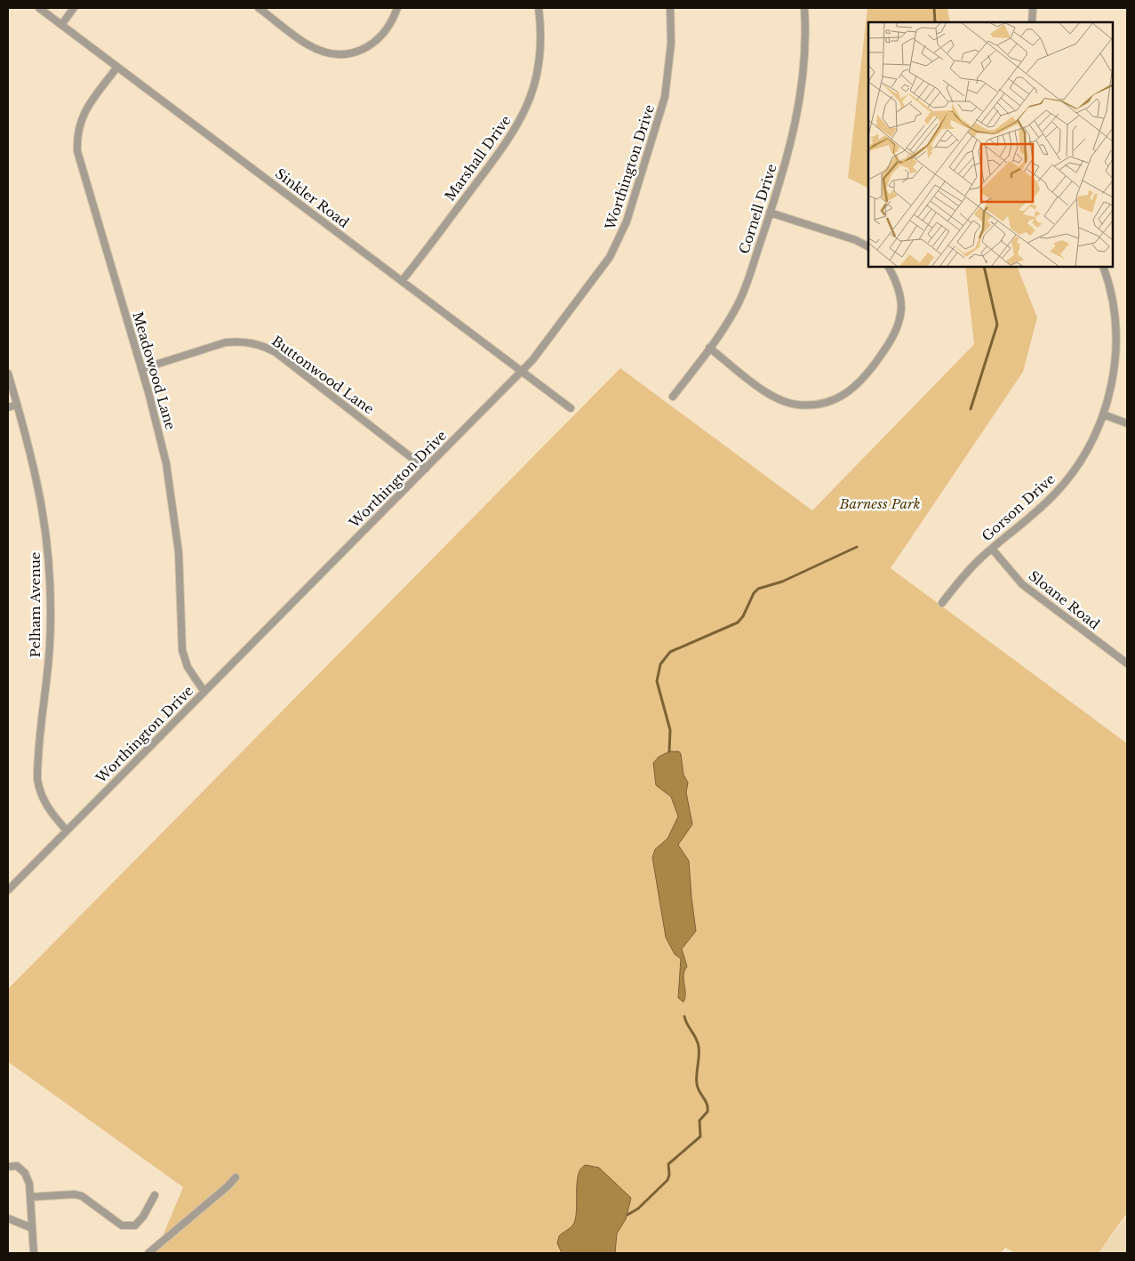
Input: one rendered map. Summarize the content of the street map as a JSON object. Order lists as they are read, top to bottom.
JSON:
{
  "streets": {
    "street": [
      "Marshall Drive",
      "Worthington Drive",
      "Sinkler Road",
      "Cornell Drive",
      "Meadowood Lane",
      "Buttonwood Lane",
      "Gorson Drive",
      "Sloane Road",
      "Pelham Avenue"
    ]
  },
  "crossings": [
    ["Marshall Drive", "Sinkler Road"],
    ["Worthington Drive", "Sinkler Road"],
    ["Worthington Drive", "Meadowood Lane"],
    ["Worthington Drive", "Buttonwood Lane"],
    ["Worthington Drive", "Pelham Avenue"],
    ["Sinkler Road", "Meadowood Lane"],
    ["Meadowood Lane", "Buttonwood Lane"],
    ["Gorson Drive", "Sloane Road"]
  ],
  "parks": ["Barness Park"]
}
